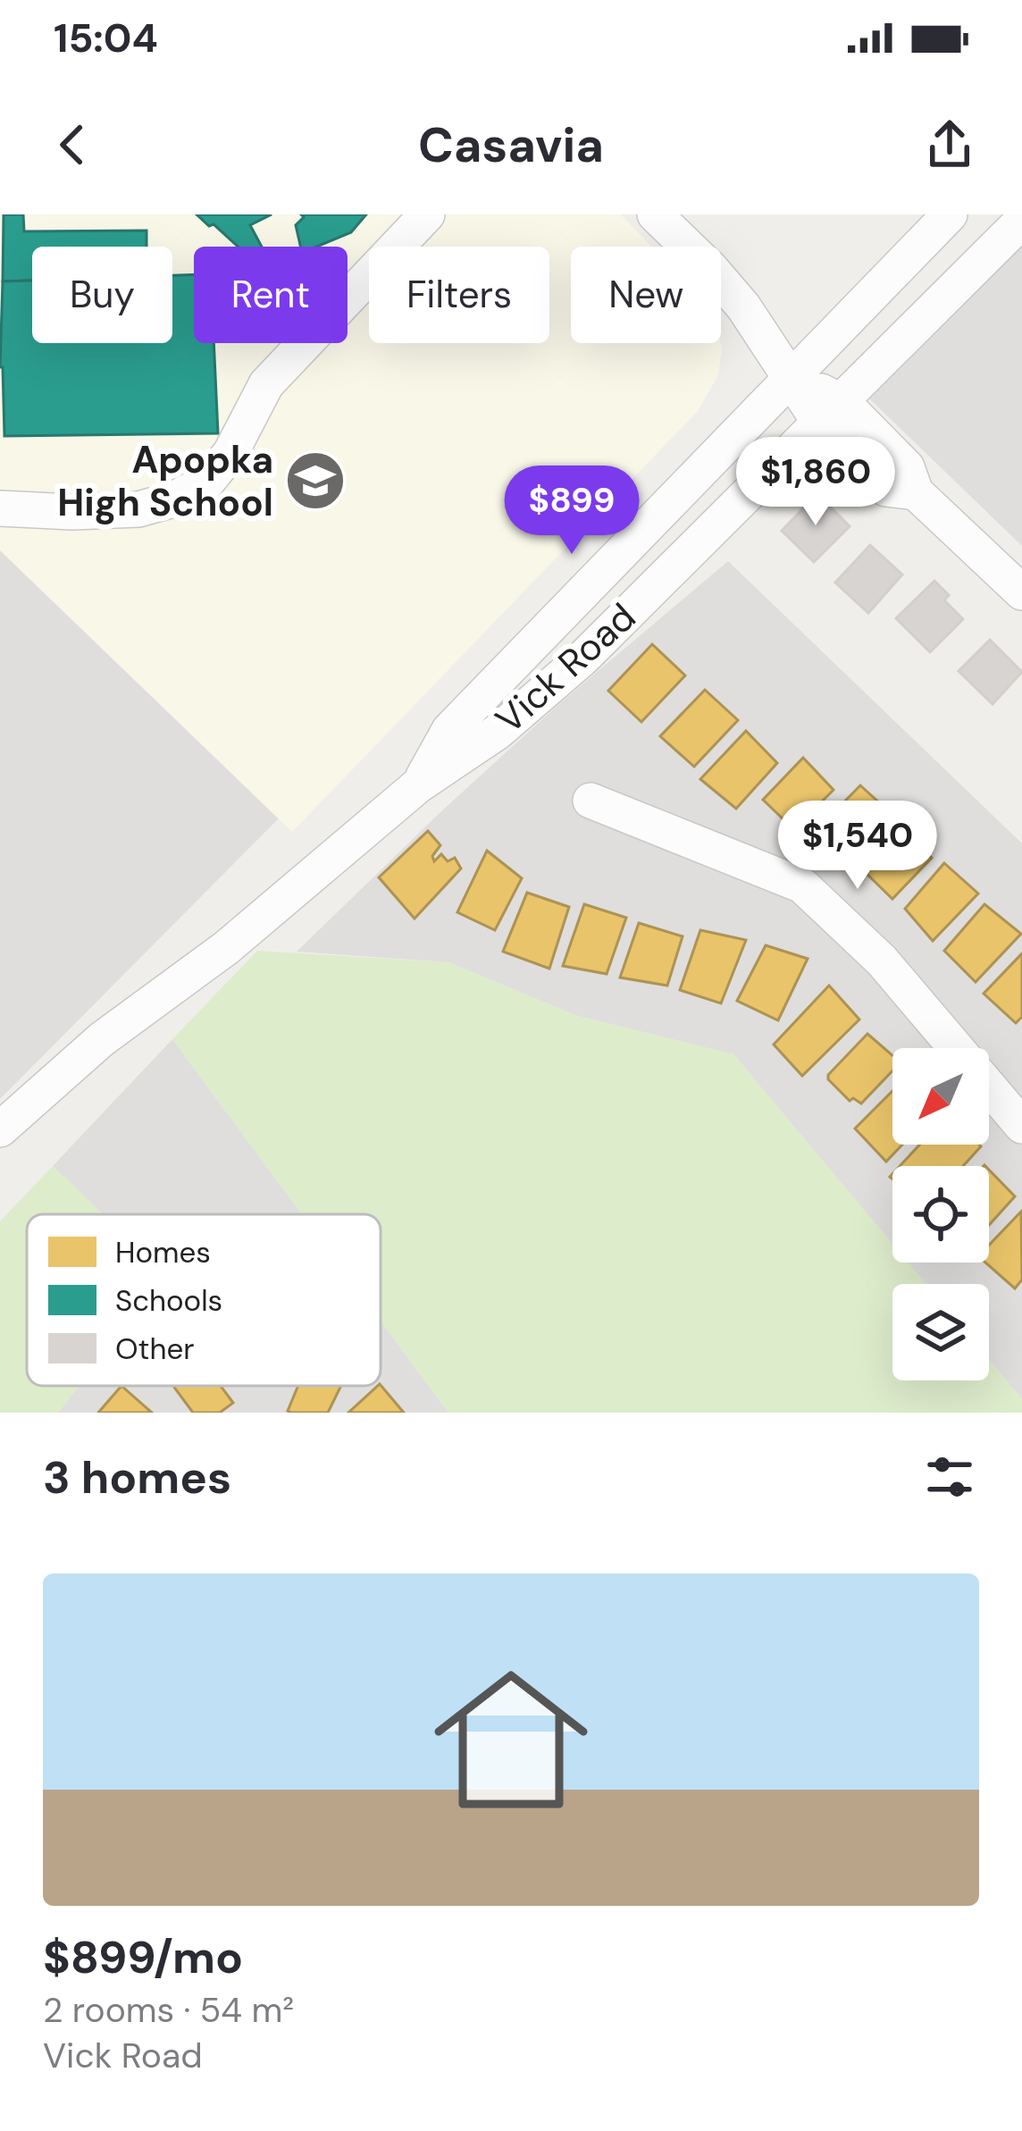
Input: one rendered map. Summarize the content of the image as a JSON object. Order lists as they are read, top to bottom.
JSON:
{
  "streets": {
    "street": ["Vick Road"]
  },
  "places": {
    "school or university": ["Apopka High School"]
  },
  "legend": ["Homes", "Schools", "Other"],
  "north": "bottom left",
  "page": {
    "status": "15:04",
    "header": "Casavia",
    "chip": [
      "Buy",
      "Rent",
      "Filters",
      "New"
    ],
    "price": ["$1,860", "$899", "$1,540"],
    "heading": "3 homes",
    "list": [
      {
        "name": "$899/mo",
        "note": "2 rooms · 54 m² · Vick Road"
      }
    ]
  }
}
